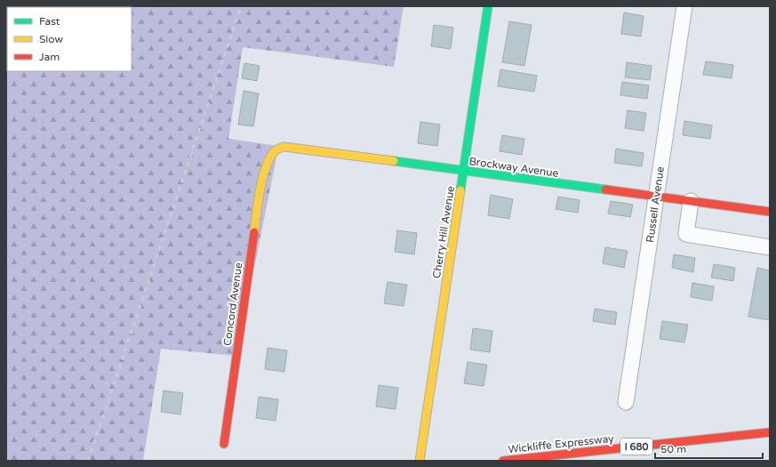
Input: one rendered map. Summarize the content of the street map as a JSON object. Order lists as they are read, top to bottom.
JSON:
{
  "streets": {
    "main road": [
      "Brockway Avenue",
      "Cherry Hill Avenue",
      "Concord Avenue",
      "Wickliffe Expressway",
      "I 680"
    ],
    "street": ["Russell Avenue"]
  },
  "crossings": [
    ["Brockway Avenue", "Russell Avenue"],
    ["Brockway Avenue", "Cherry Hill Avenue"],
    ["Brockway Avenue", "Concord Avenue"]
  ],
  "legend": ["Fast", "Slow", "Jam"],
  "scale_bar": "50 m"
}
